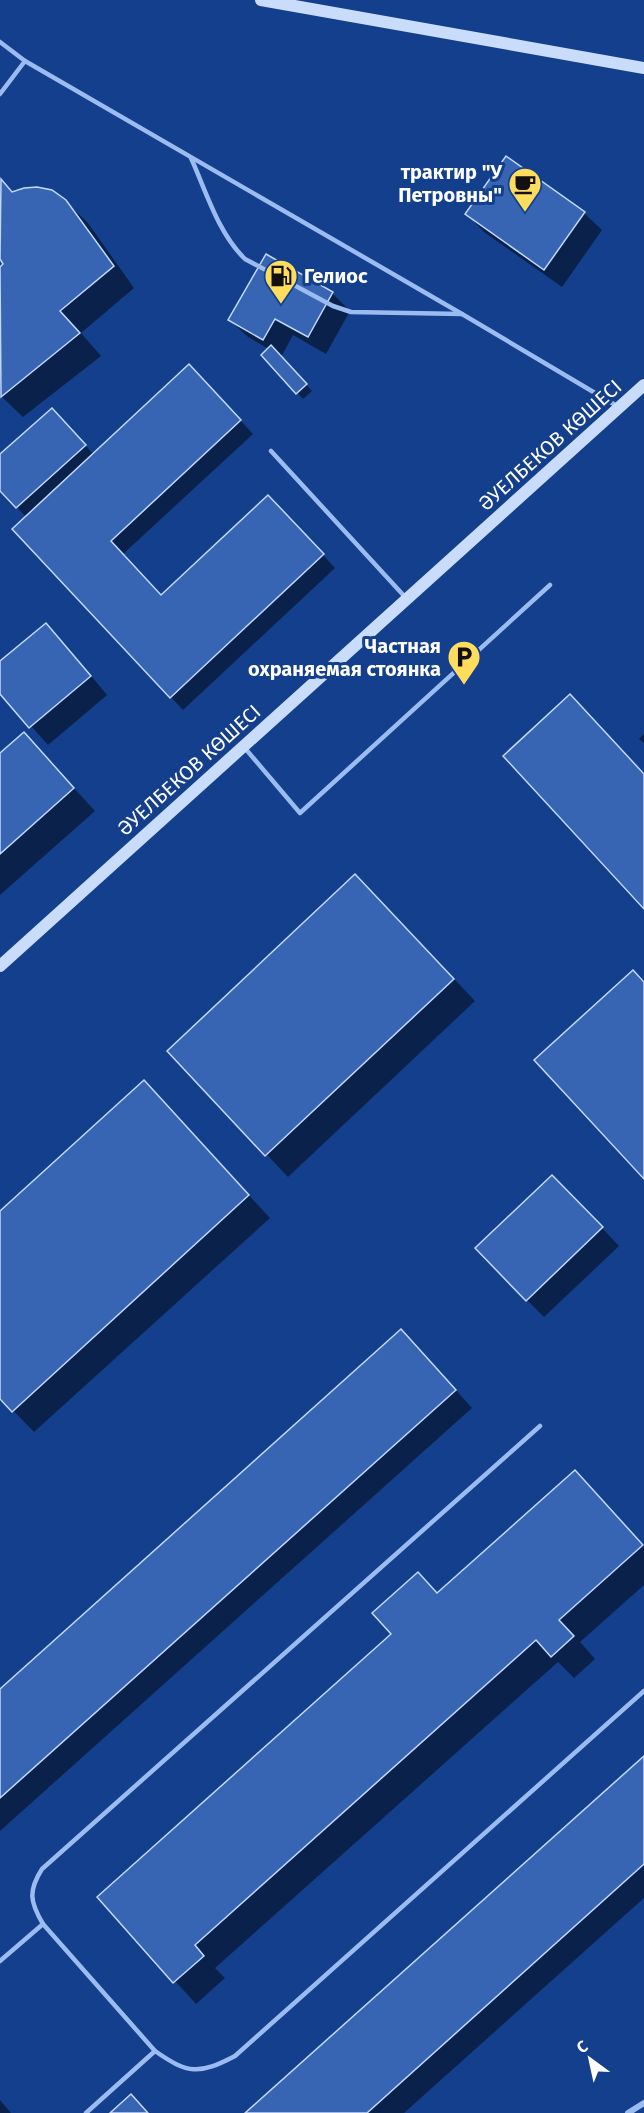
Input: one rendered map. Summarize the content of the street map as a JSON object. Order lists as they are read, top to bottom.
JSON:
{
  "streets": {
    "street": ["ӘУЕЛБЕКОВ КӨШЕСІ"]
  },
  "places": {
    "cafe": ["трактир \"У Петровны\""],
    "fuel station": ["Гелиос"],
    "parking": ["Частная охраняемая стоянка"]
  },
  "north": "top left"
}
